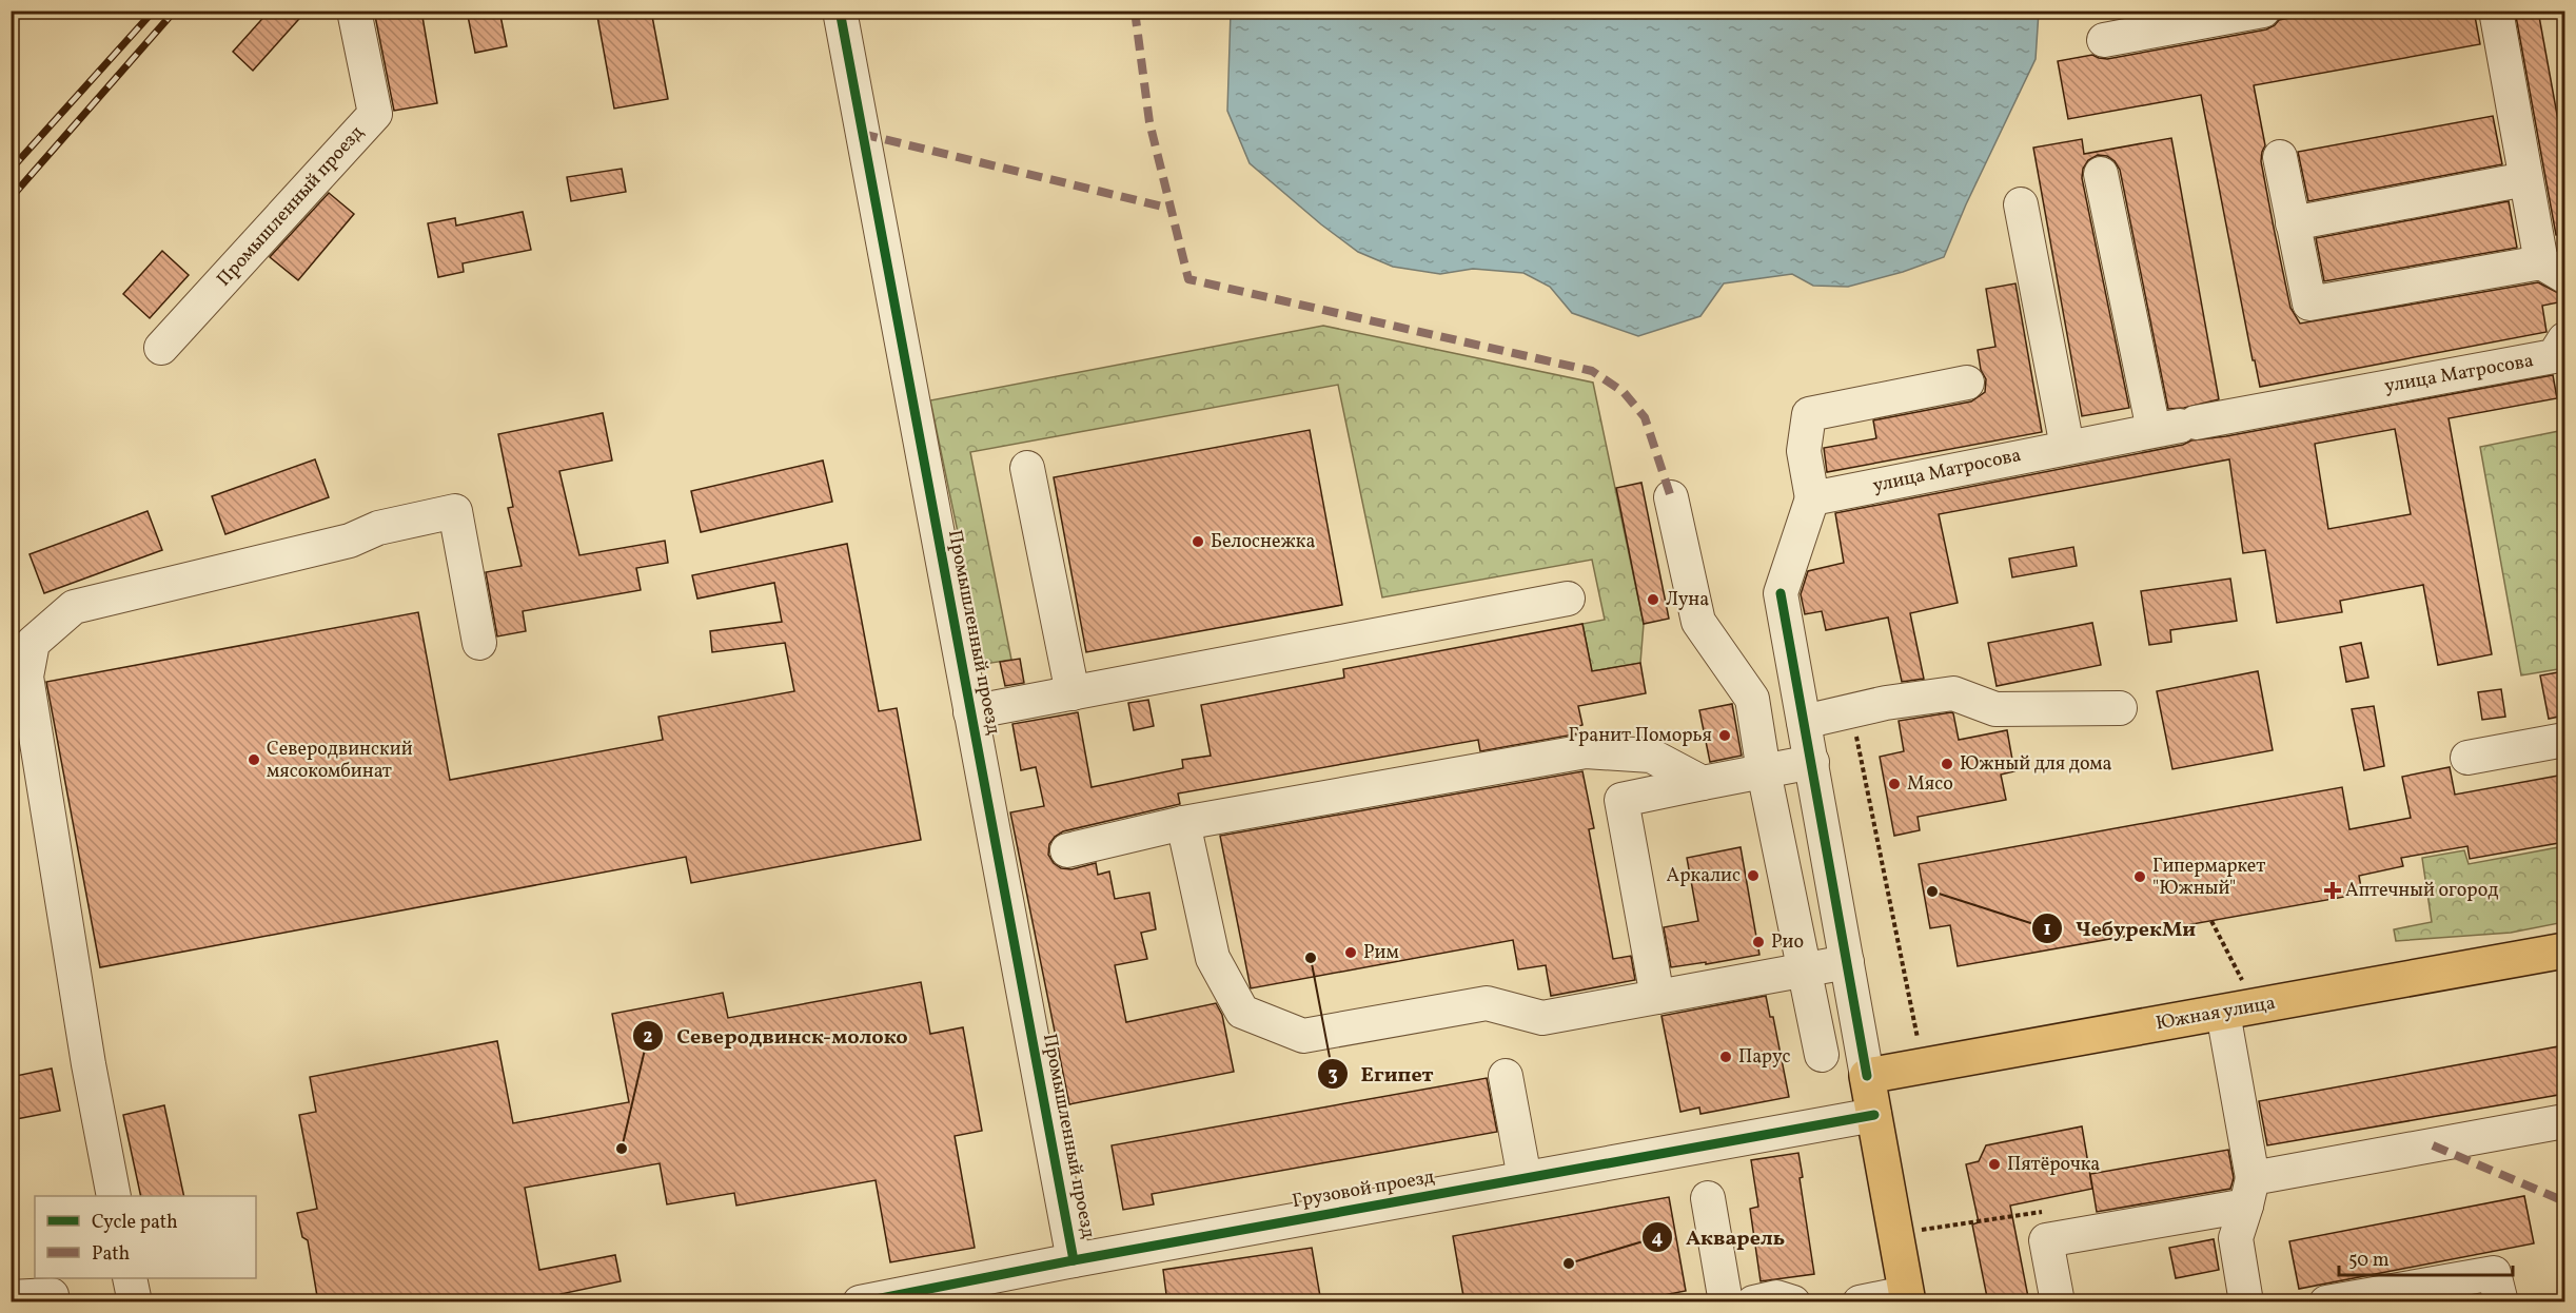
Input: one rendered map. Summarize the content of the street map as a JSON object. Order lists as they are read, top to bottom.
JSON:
{
  "streets": {
    "main road": ["Южная улица"],
    "street": ["Промышленный проезд", "улица Матросова", "Грузовой проезд"]
  },
  "crossings": [
    ["Промышленный проезд", "Грузовой проезд"]
  ],
  "places": {
    "other": [
      "Белоснежка",
      "Луна",
      "Гранит Поморья",
      "Северодвинский мясокомбинат",
      "Южный для дома",
      "Мясо",
      "Аркалис",
      "Гипермаркет \"Южный\"",
      "ЧебурекМи",
      "Рио",
      "Рим",
      "Египет",
      "Парус",
      "Северодвинск-молоко",
      "Пятёрочка",
      "Акварель"
    ],
    "health": ["Аптечный огород"]
  },
  "legend": ["Cycle path", "Path"],
  "scale_bar": "50 m"
}
